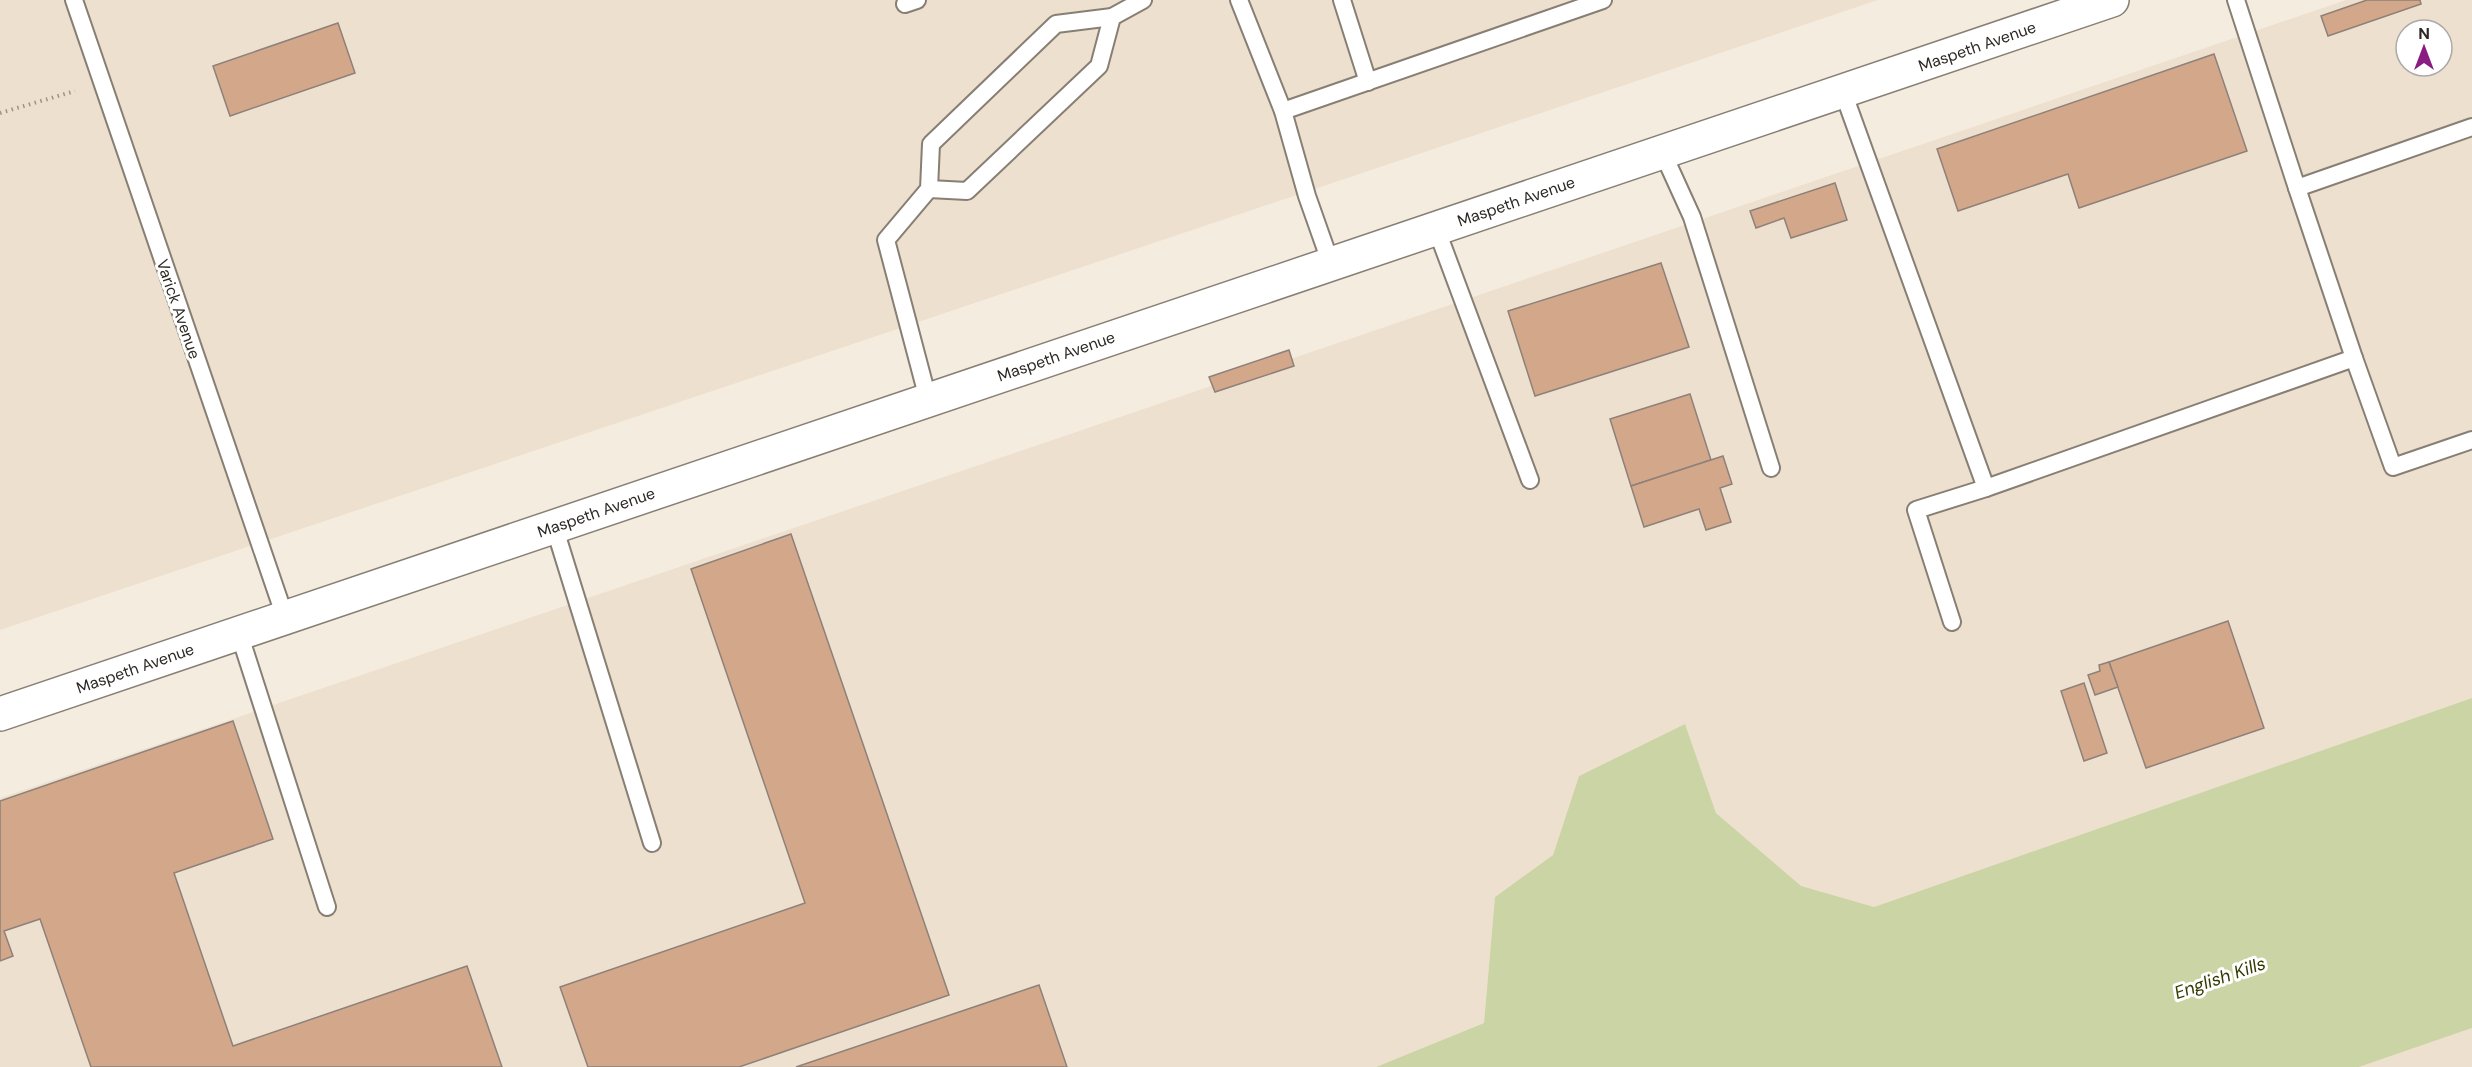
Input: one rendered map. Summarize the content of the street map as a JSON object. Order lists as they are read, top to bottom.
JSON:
{
  "streets": {
    "street": ["Maspeth Avenue"],
    "lane": ["Varick Avenue"]
  },
  "crossings": [
    ["Maspeth Avenue", "Varick Avenue"]
  ],
  "water": ["English Kills"],
  "north": "top"
}
